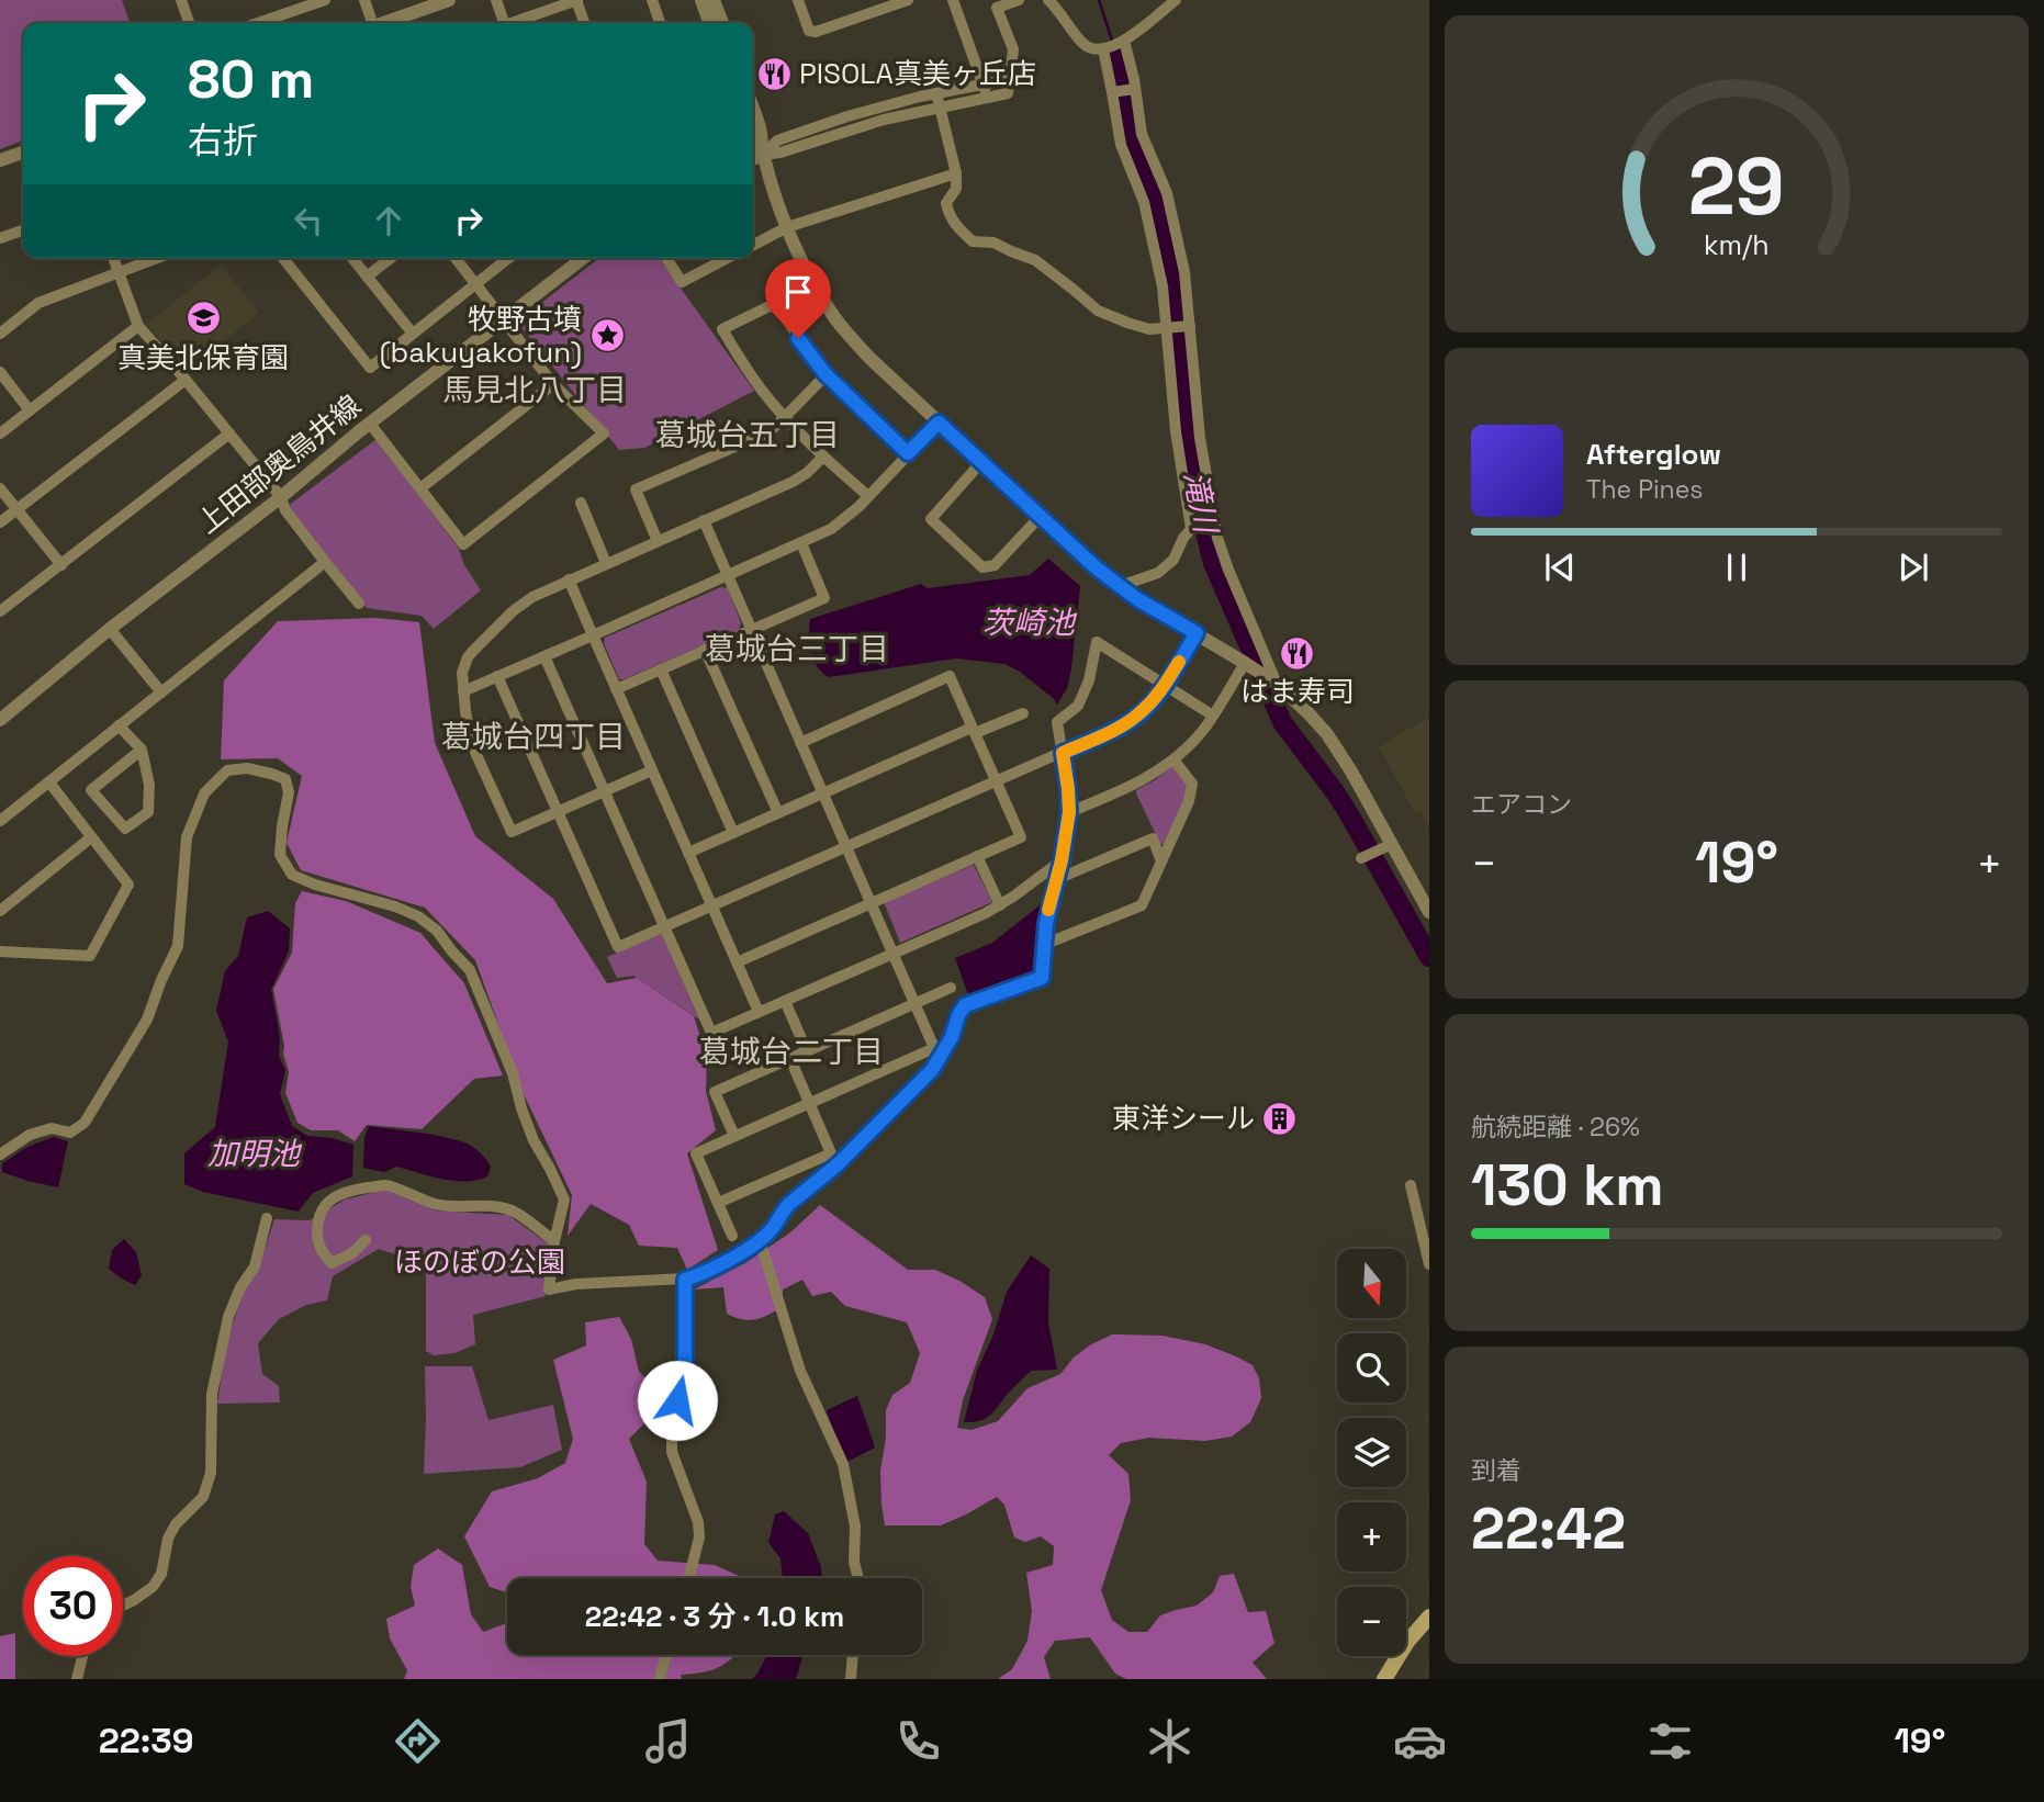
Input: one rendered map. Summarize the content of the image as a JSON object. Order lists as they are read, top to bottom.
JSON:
{
  "streets": {
    "street": ["上田部奥鳥井線"]
  },
  "districts": [
    "馬見北八丁目",
    "葛城台五丁目",
    "葛城台三丁目",
    "葛城台四丁目",
    "葛城台二丁目"
  ],
  "water": ["滝川", "茨崎池", "加明池"],
  "parks": ["ほのぼの公園"],
  "places": {
    "restaurant": ["PISOLA真美ヶ丘店", "はま寿司"],
    "school or university": ["真美北保育園"],
    "place": ["牧野古墳 (bakuyakofun)"],
    "building": ["東洋シール"]
  },
  "north": "bottom",
  "page": {
    "turn": ["80 m", "右折"],
    "song": ["Afterglow", "The Pines"],
    "tile": [
      "エアコン",
      ["航続距離 · 26%", "130 km"],
      ["到着", "22:42"]
    ],
    "heat": ["−", "19°", "+"],
    "map_buttons": ["+", "−"],
    "limit": "30",
    "trip": "22:42 · 3 分 · 1.0 km",
    "tabs": ["22:39", "19°"],
    "gauge": ["29", "km/h"]
  }
}
